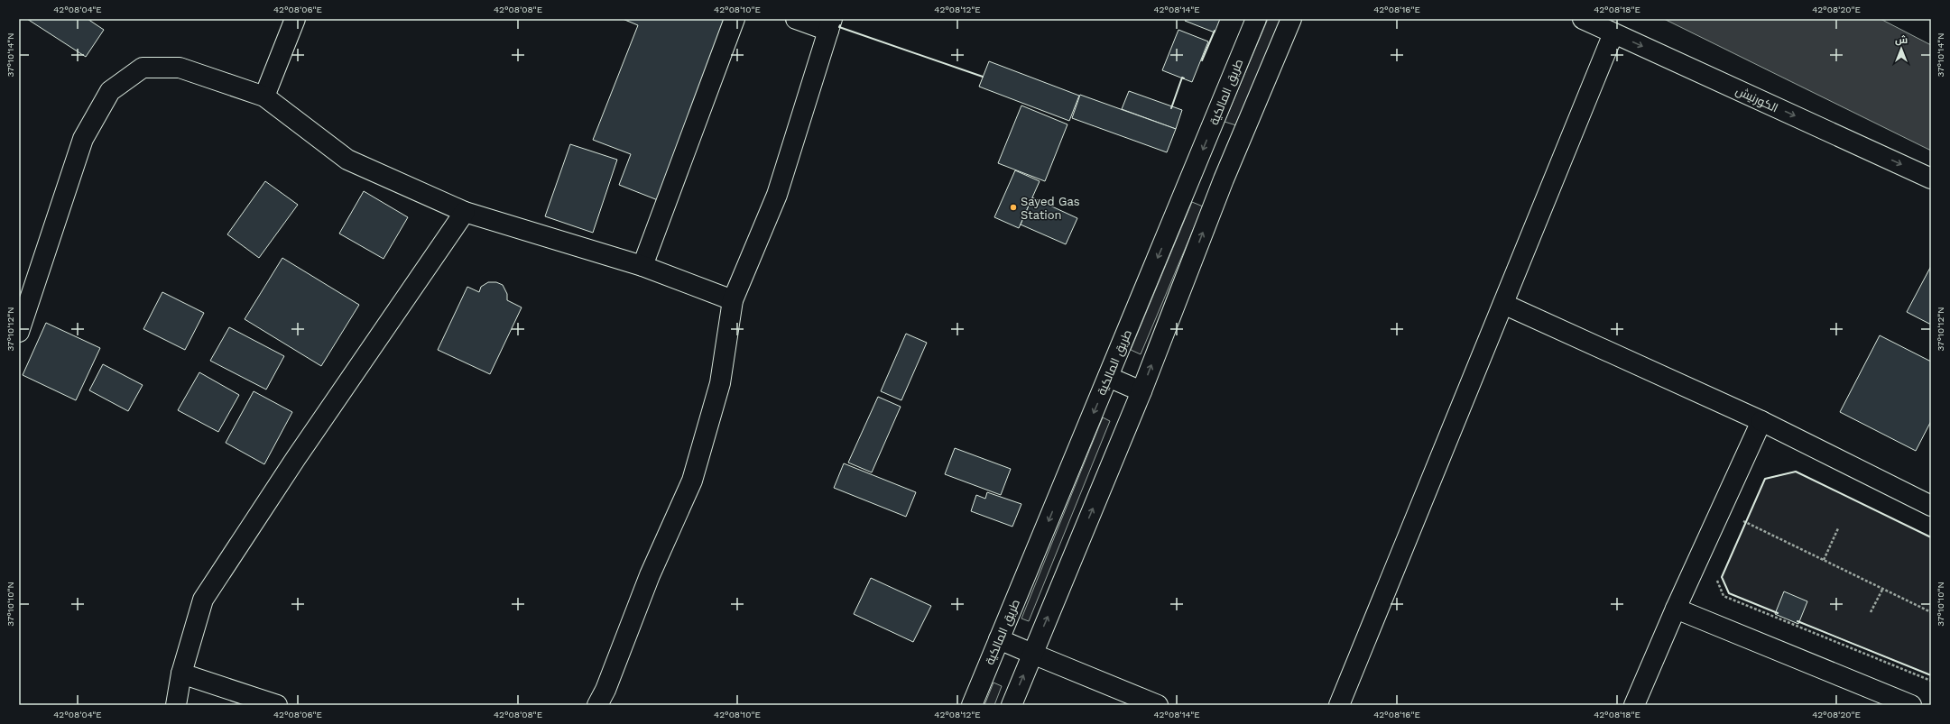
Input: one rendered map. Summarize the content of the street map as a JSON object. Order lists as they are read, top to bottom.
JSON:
{
  "streets": {
    "street": ["طريق المالكية", "الكورنيش"]
  },
  "one_way": ["الكورنيش"],
  "places": ["Sayed Gas Station"],
  "north": "top",
  "coordinates": [
    "42°08'04\"E",
    "42°08'06\"E",
    "42°08'08\"E",
    "42°08'10\"E",
    "42°08'12\"E",
    "42°08'14\"E",
    "42°08'16\"E",
    "42°08'18\"E",
    "42°08'20\"E",
    "37°10'14\"N",
    "37°10'12\"N",
    "37°10'10\"N"
  ]
}
